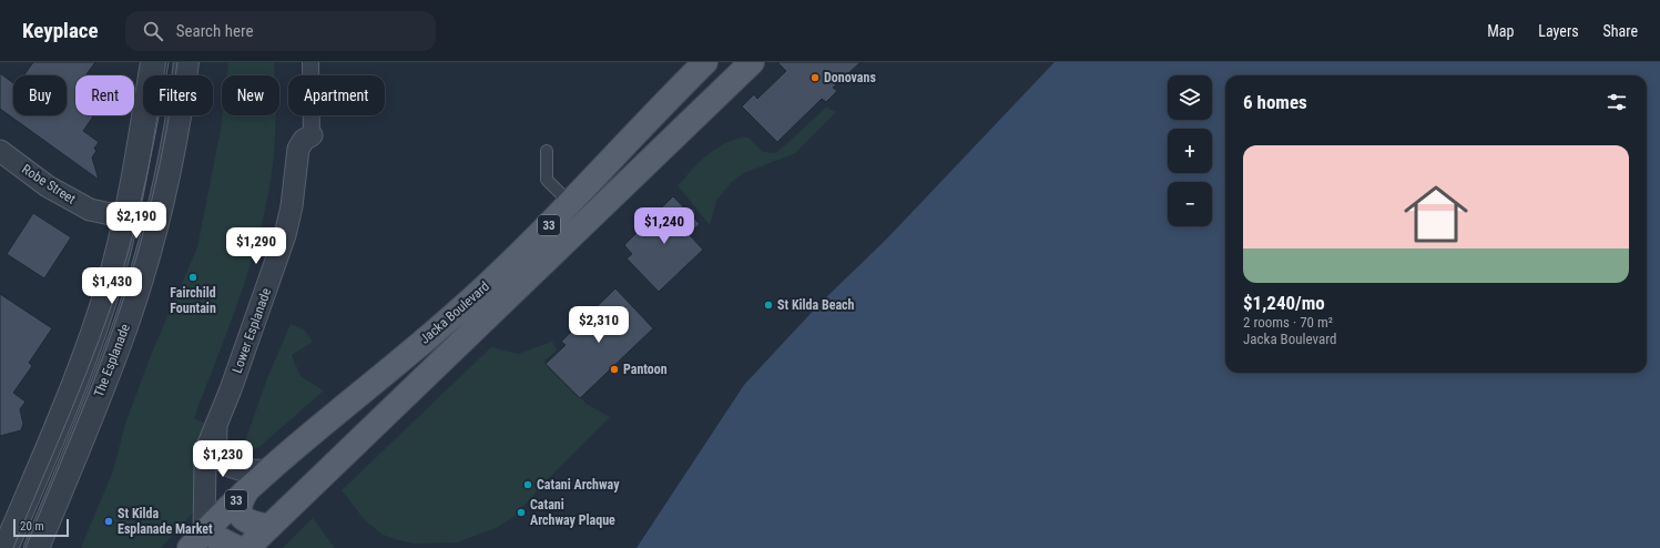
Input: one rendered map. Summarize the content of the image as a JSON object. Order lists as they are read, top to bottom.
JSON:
{
  "streets": {
    "main road": ["33", "Jacka Boulevard"],
    "street": ["Robe Street", "Lower Esplanade", "The Esplanade"]
  },
  "crossings": [
    ["Robe Street", "The Esplanade"],
    ["Jacka Boulevard", "Lower Esplanade"]
  ],
  "places": [
    "Donovans",
    "Fairchild Fountain",
    "St Kilda Beach",
    "Pantoon",
    "Catani Archway",
    "Catani Archway Plaque",
    "St Kilda Esplanade Market"
  ],
  "scale_bar": "20 m",
  "page": {
    "header": "Keyplace",
    "search": "Search here",
    "nav": ["Map", "Layers", "Share"],
    "map_buttons": ["+", "−"],
    "chip": [
      "Buy",
      "Rent",
      "Filters",
      "New",
      "Apartment"
    ],
    "heading": "6 homes",
    "list": [
      {
        "name": "$1,240/mo",
        "note": "2 rooms · 70 m² · Jacka Boulevard"
      }
    ],
    "price": [
      "$2,190",
      "$1,240",
      "$1,290",
      "$1,430",
      "$2,310",
      "$1,230"
    ],
    "scale": "20 m"
  }
}
